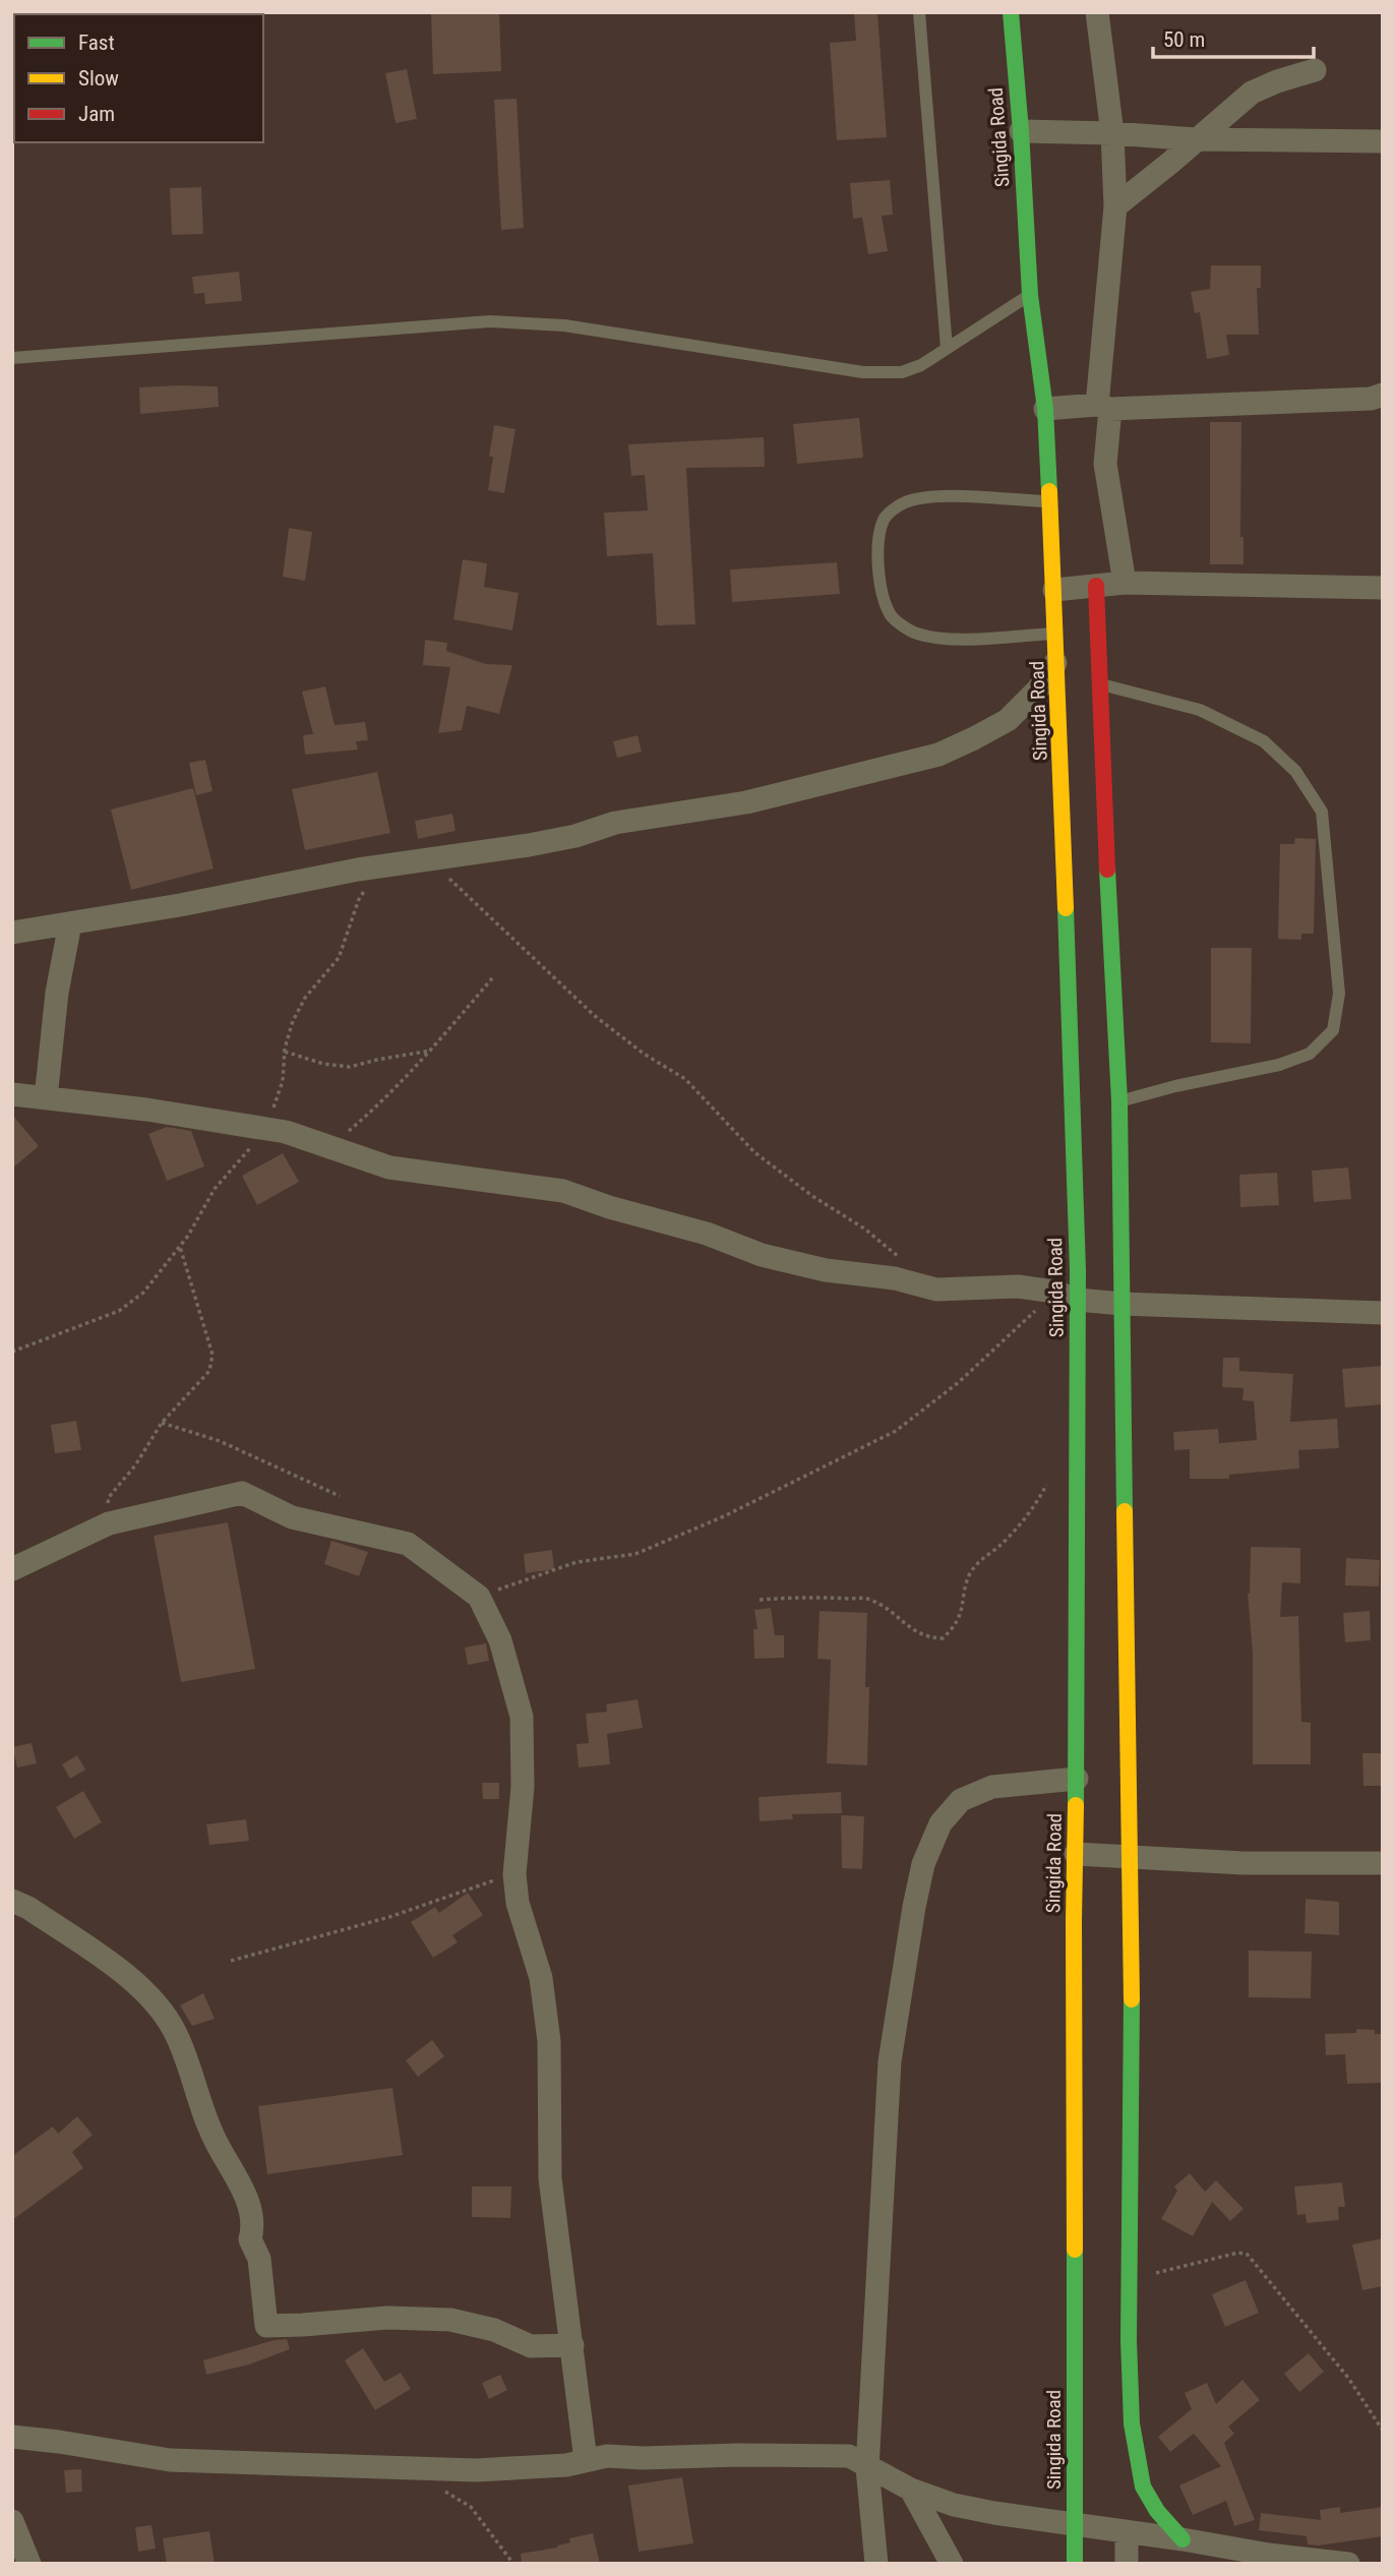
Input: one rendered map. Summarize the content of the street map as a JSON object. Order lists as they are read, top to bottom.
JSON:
{
  "streets": {
    "main road": ["Singida Road"]
  },
  "legend": ["Fast", "Slow", "Jam"],
  "scale_bar": "50 m"
}
